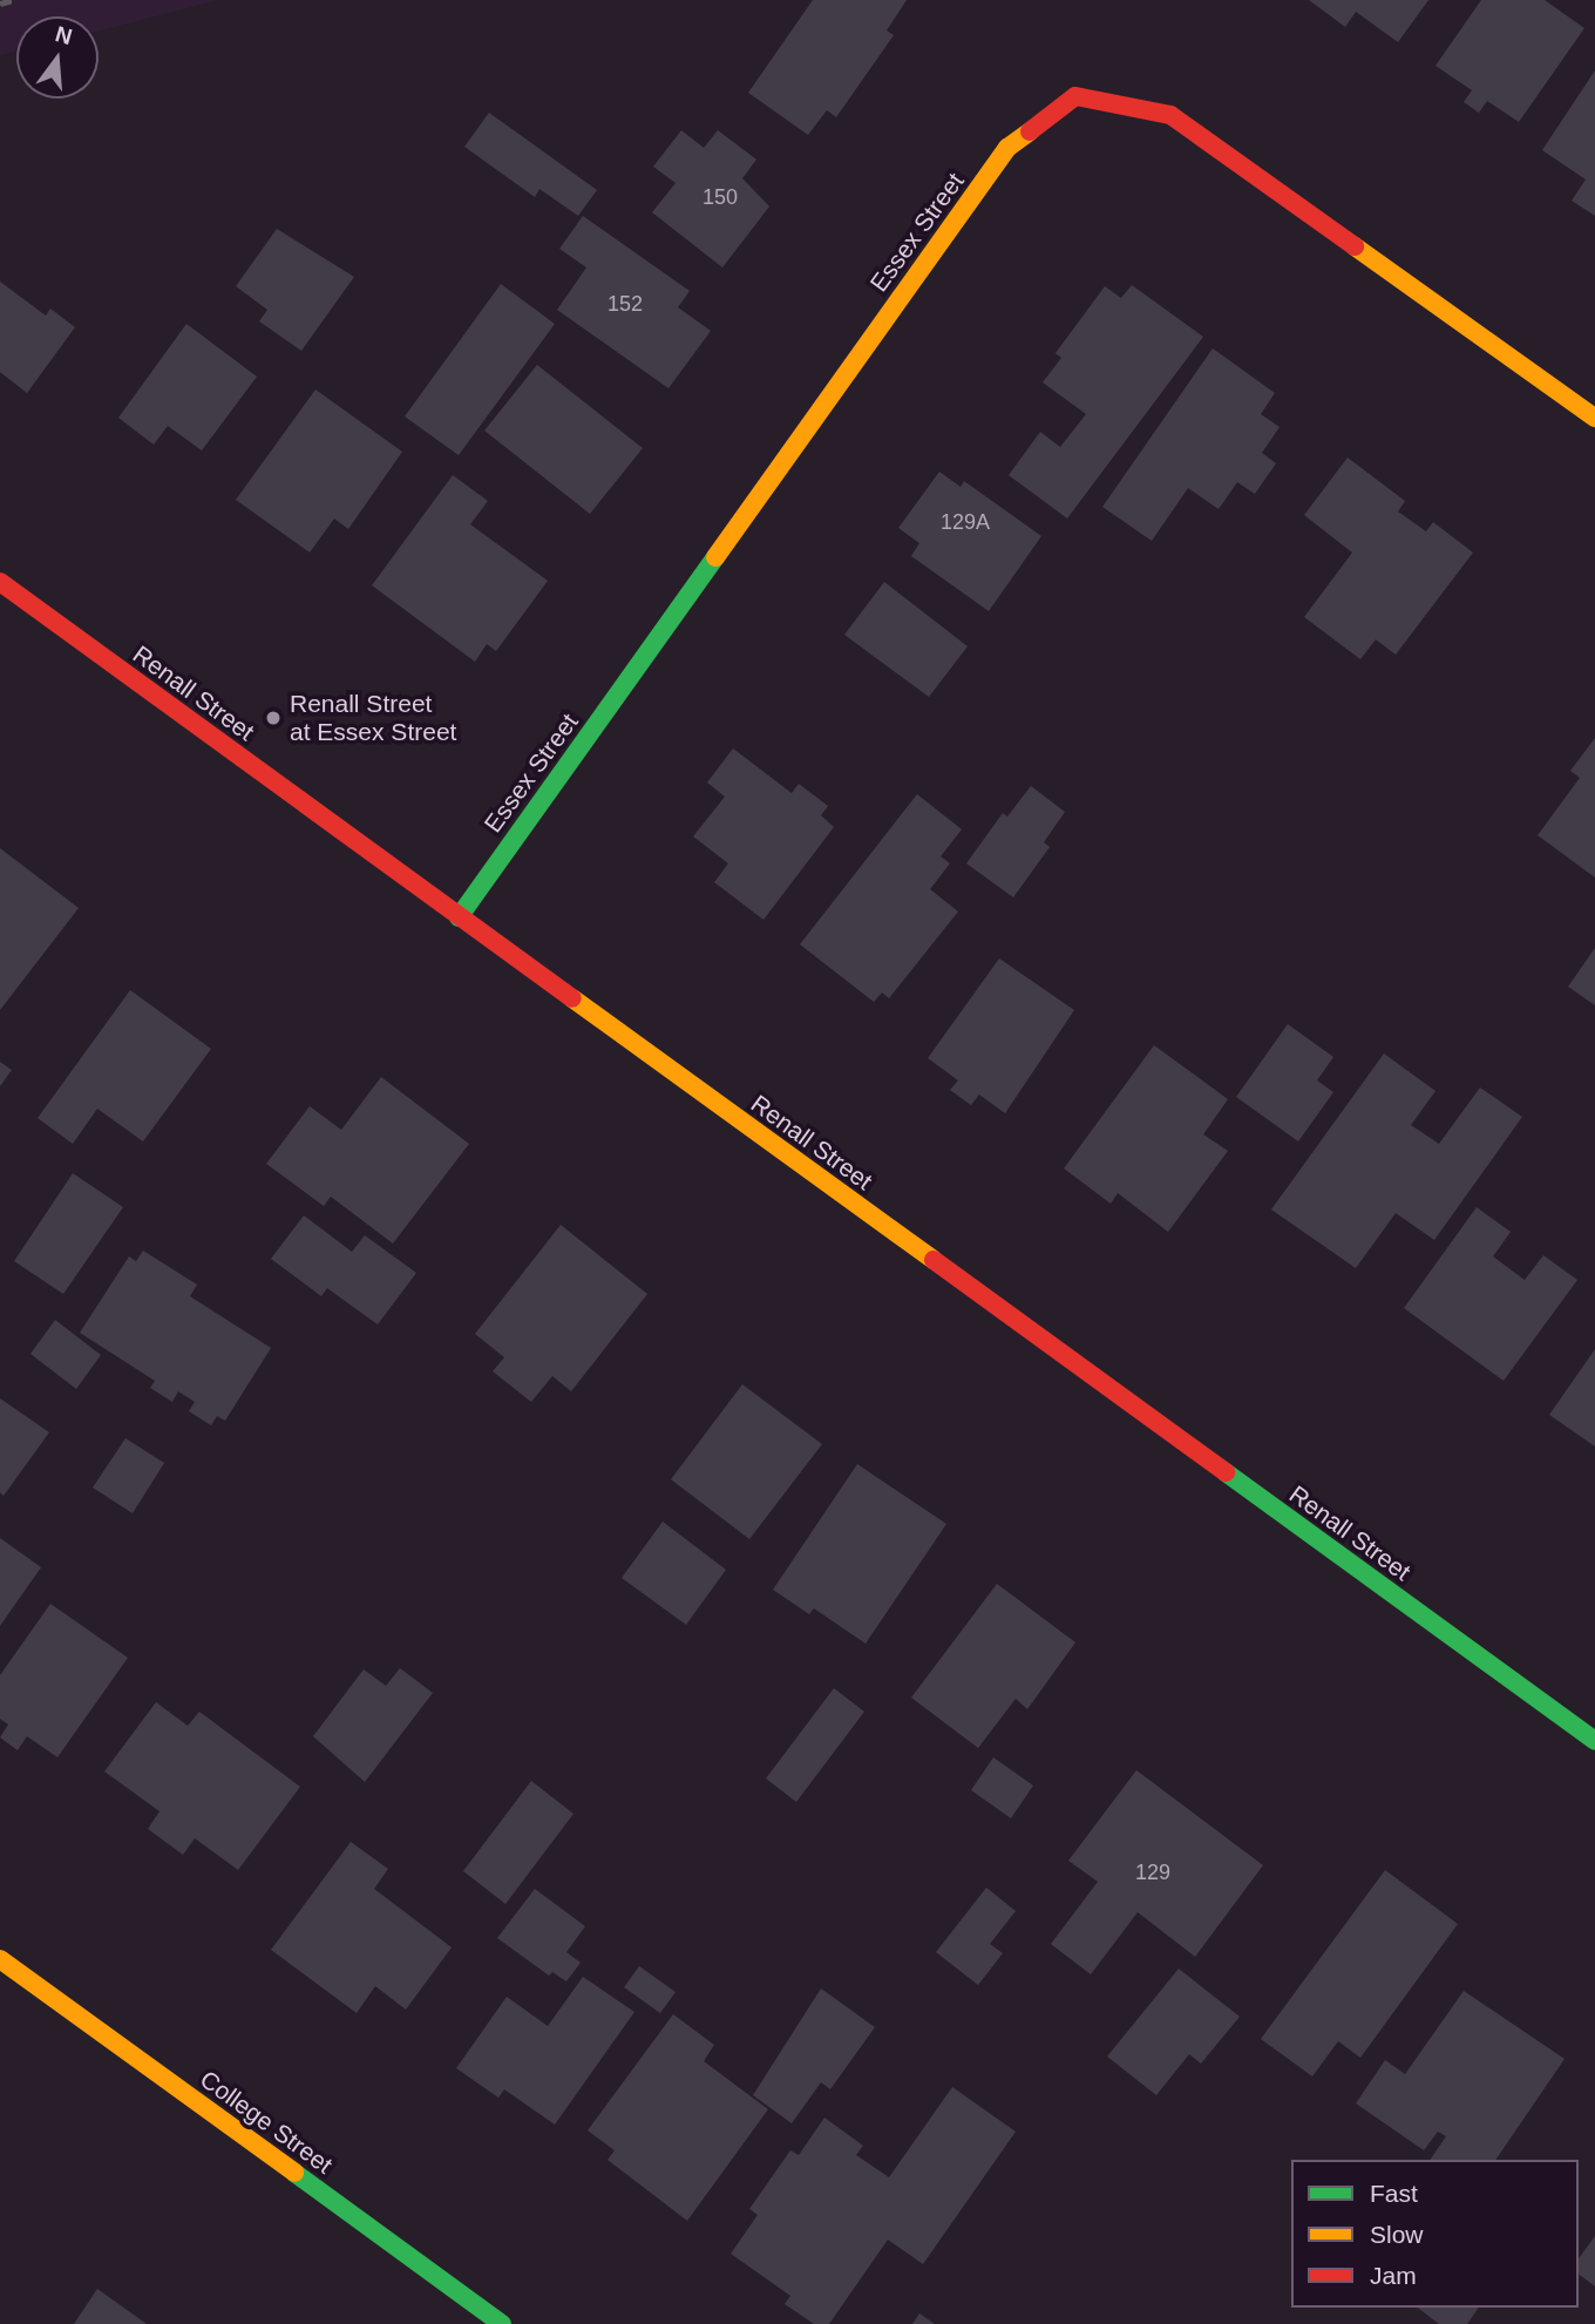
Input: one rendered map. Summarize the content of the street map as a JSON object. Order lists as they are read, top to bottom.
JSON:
{
  "streets": {
    "street": ["Essex Street", "Renall Street", "College Street"]
  },
  "crossings": [
    ["Essex Street", "Renall Street"]
  ],
  "places": ["Renall Street at Essex Street"],
  "house_numbers": [
    "150",
    "152",
    "129A",
    "129"
  ],
  "legend": ["Fast", "Slow", "Jam"],
  "north": "top"
}
